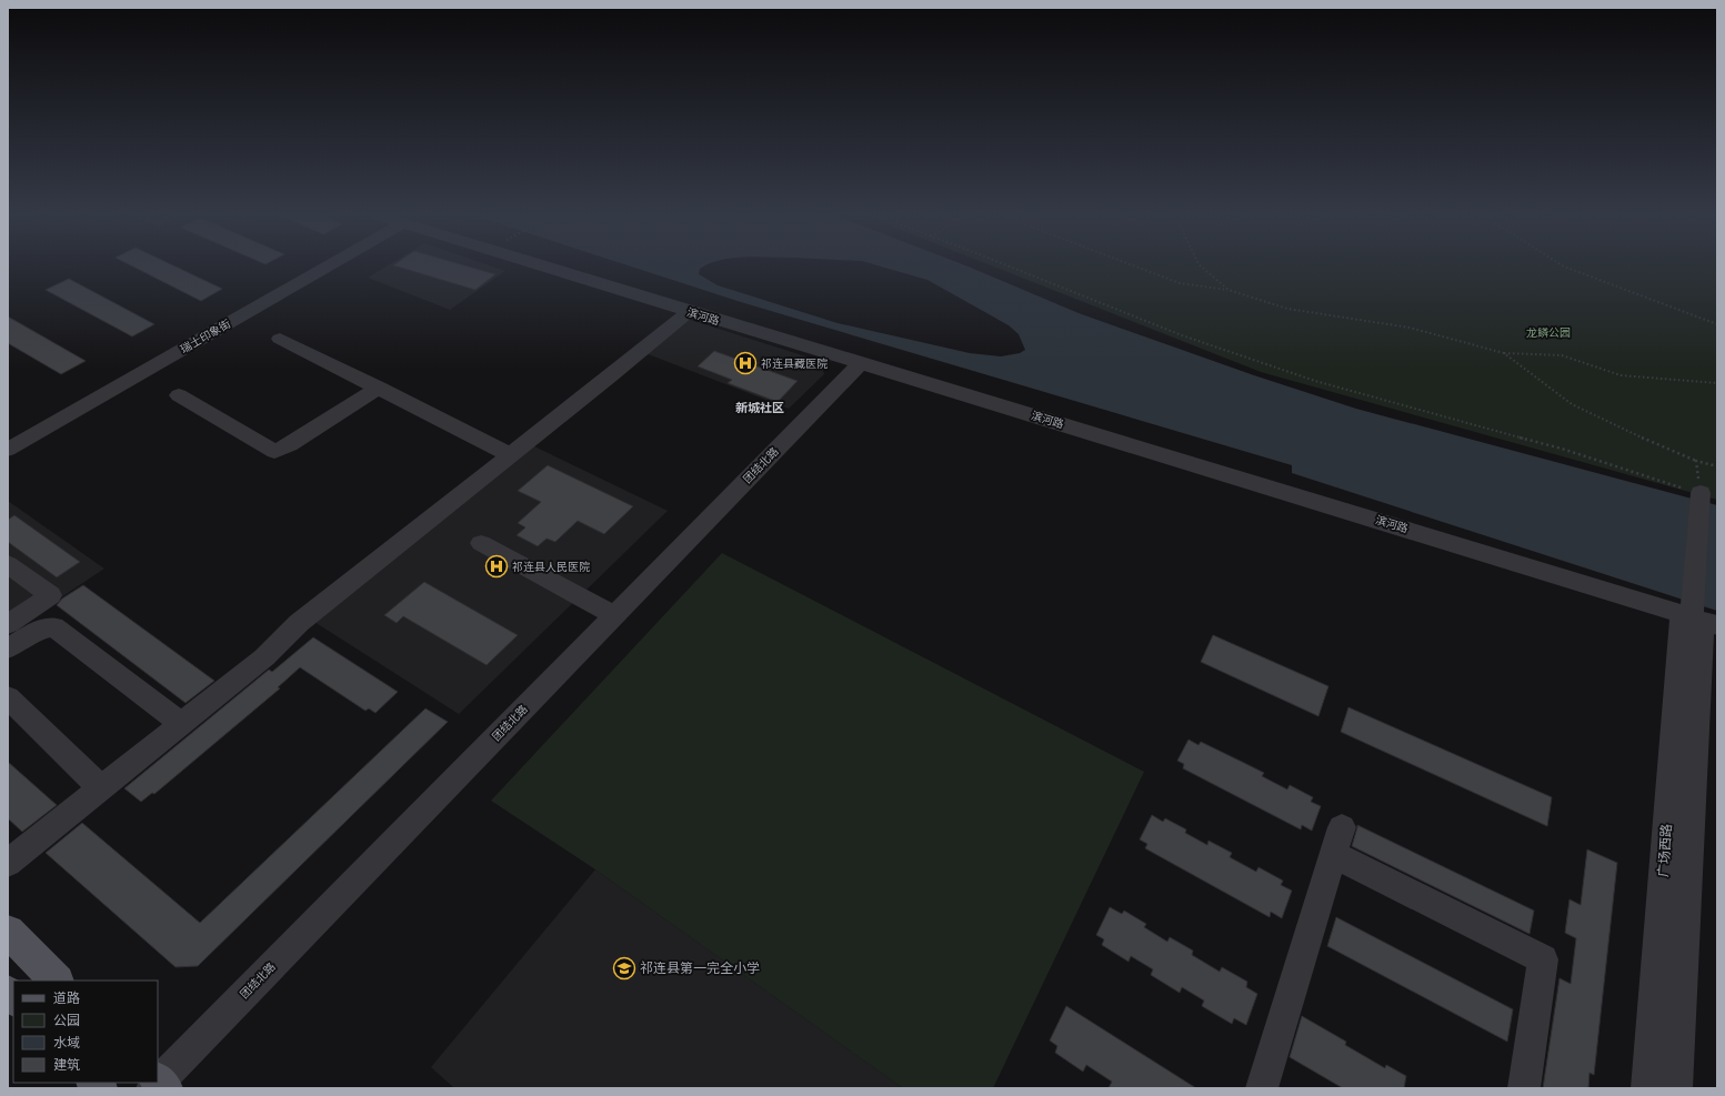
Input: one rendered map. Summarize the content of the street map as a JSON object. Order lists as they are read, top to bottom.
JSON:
{
  "streets": {
    "street": [
      "滨河路",
      "瑞士印象街",
      "团结北路",
      "广场西路"
    ]
  },
  "crossings": [
    ["滨河路", "团结北路"],
    ["滨河路", "广场西路"]
  ],
  "districts": ["新城社区"],
  "parks": ["龙鳞公园"],
  "places": {
    "hospital": ["祁连县藏医院", "祁连县人民医院"],
    "school or university": ["祁连县第一完全小学"]
  },
  "legend": [
    "道路",
    "公园",
    "水域",
    "建筑"
  ]
}
